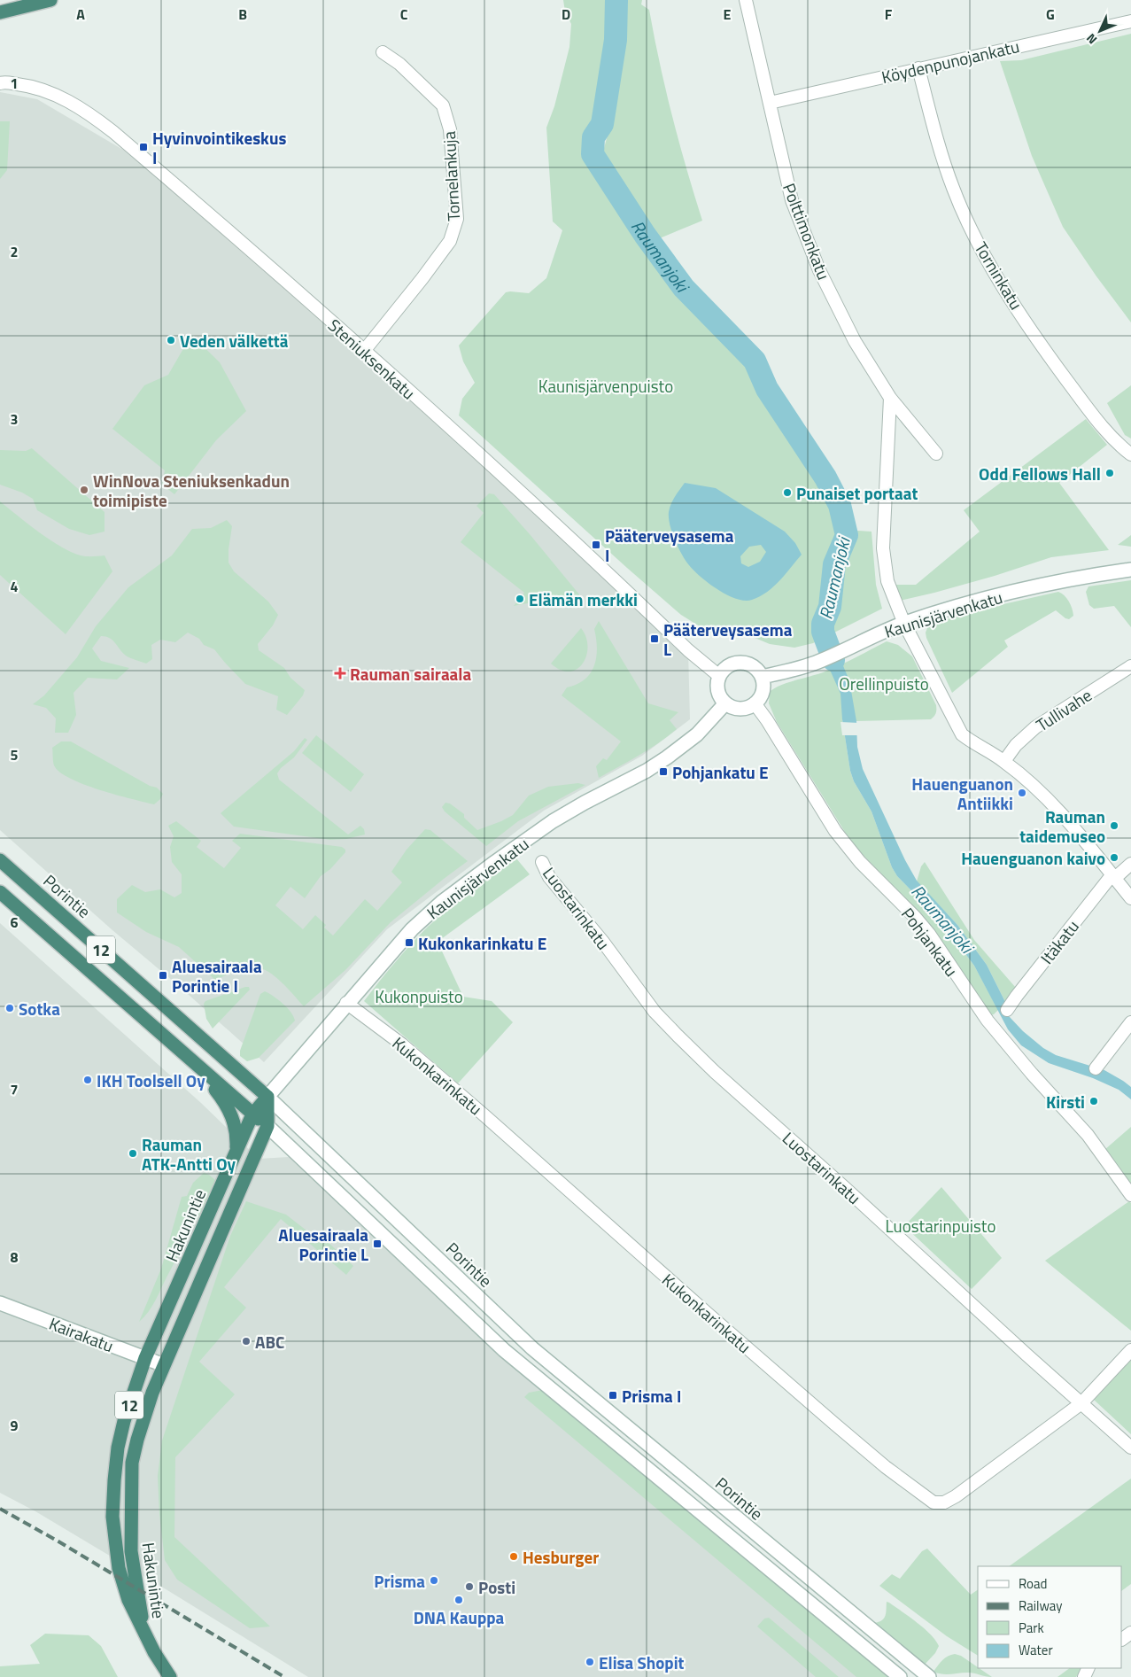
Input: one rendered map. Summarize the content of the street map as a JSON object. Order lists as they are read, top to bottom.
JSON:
{
  "streets": {
    "highway": ["Porintie", "12", "Hakunintie"],
    "main road": ["Kaunisjärvenkatu", "Kairakatu"],
    "street": [
      "Köydenpunojankatu",
      "Tornelankuja",
      "Polttimonkatu",
      "Torninkatu",
      "Steniuksenkatu",
      "Tullivahe",
      "Luostarinkatu",
      "Pohjankatu",
      "Itäkatu",
      "Kukonkarinkatu"
    ]
  },
  "crossings": [
    ["Köydenpunojankatu", "Polttimonkatu"],
    ["Köydenpunojankatu", "Torninkatu"],
    ["Tornelankuja", "Steniuksenkatu"],
    ["Steniuksenkatu", "Kaunisjärvenkatu"],
    ["Steniuksenkatu", "Pohjankatu"],
    ["Kaunisjärvenkatu", "Porintie"],
    ["Kaunisjärvenkatu", "Pohjankatu"],
    ["Kaunisjärvenkatu", "Kukonkarinkatu"],
    ["Kaunisjärvenkatu", "Hakunintie"],
    ["Porintie", "Hakunintie"],
    ["Luostarinkatu", "Kukonkarinkatu"],
    ["12", "Hakunintie"],
    ["Hakunintie", "Kairakatu"]
  ],
  "water": ["Raumanjoki"],
  "parks": [
    "Kaunisjärvenpuisto",
    "Orellinpuisto",
    "Kukonpuisto",
    "Luostarinpuisto"
  ],
  "places": {
    "transit": [
      "Hyvinvointikeskus I",
      "Pääterveysasema I",
      "Pääterveysasema L",
      "Pohjankatu E",
      "Kukonkarinkatu E",
      "Aluesairaala Porintie I",
      "Aluesairaala Porintie L",
      "Prisma I"
    ],
    "other": [
      "Veden välkettä",
      "Odd Fellows Hall",
      "WinNova Steniuksenkadun toimipiste",
      "Punaiset portaat",
      "Elämän merkki",
      "Hauenguanon Antiikki",
      "Rauman taidemuseo",
      "Hauenguanon kaivo",
      "Sotka",
      "IKH Toolsell Oy",
      "Kirsti",
      "Rauman ATK-Antti Oy",
      "ABC",
      "Hesburger",
      "Prisma",
      "Posti",
      "DNA Kauppa",
      "Elisa Shopit"
    ],
    "health": ["Rauman sairaala"]
  },
  "legend": [
    "Road",
    "Railway",
    "Park",
    "Water"
  ],
  "north": "bottom left",
  "grid": {
    "columns": [
      "A",
      "B",
      "C",
      "D",
      "E",
      "F",
      "G"
    ],
    "rows": [
      "1",
      "2",
      "3",
      "4",
      "5",
      "6",
      "7",
      "8",
      "9"
    ]
  }
}
